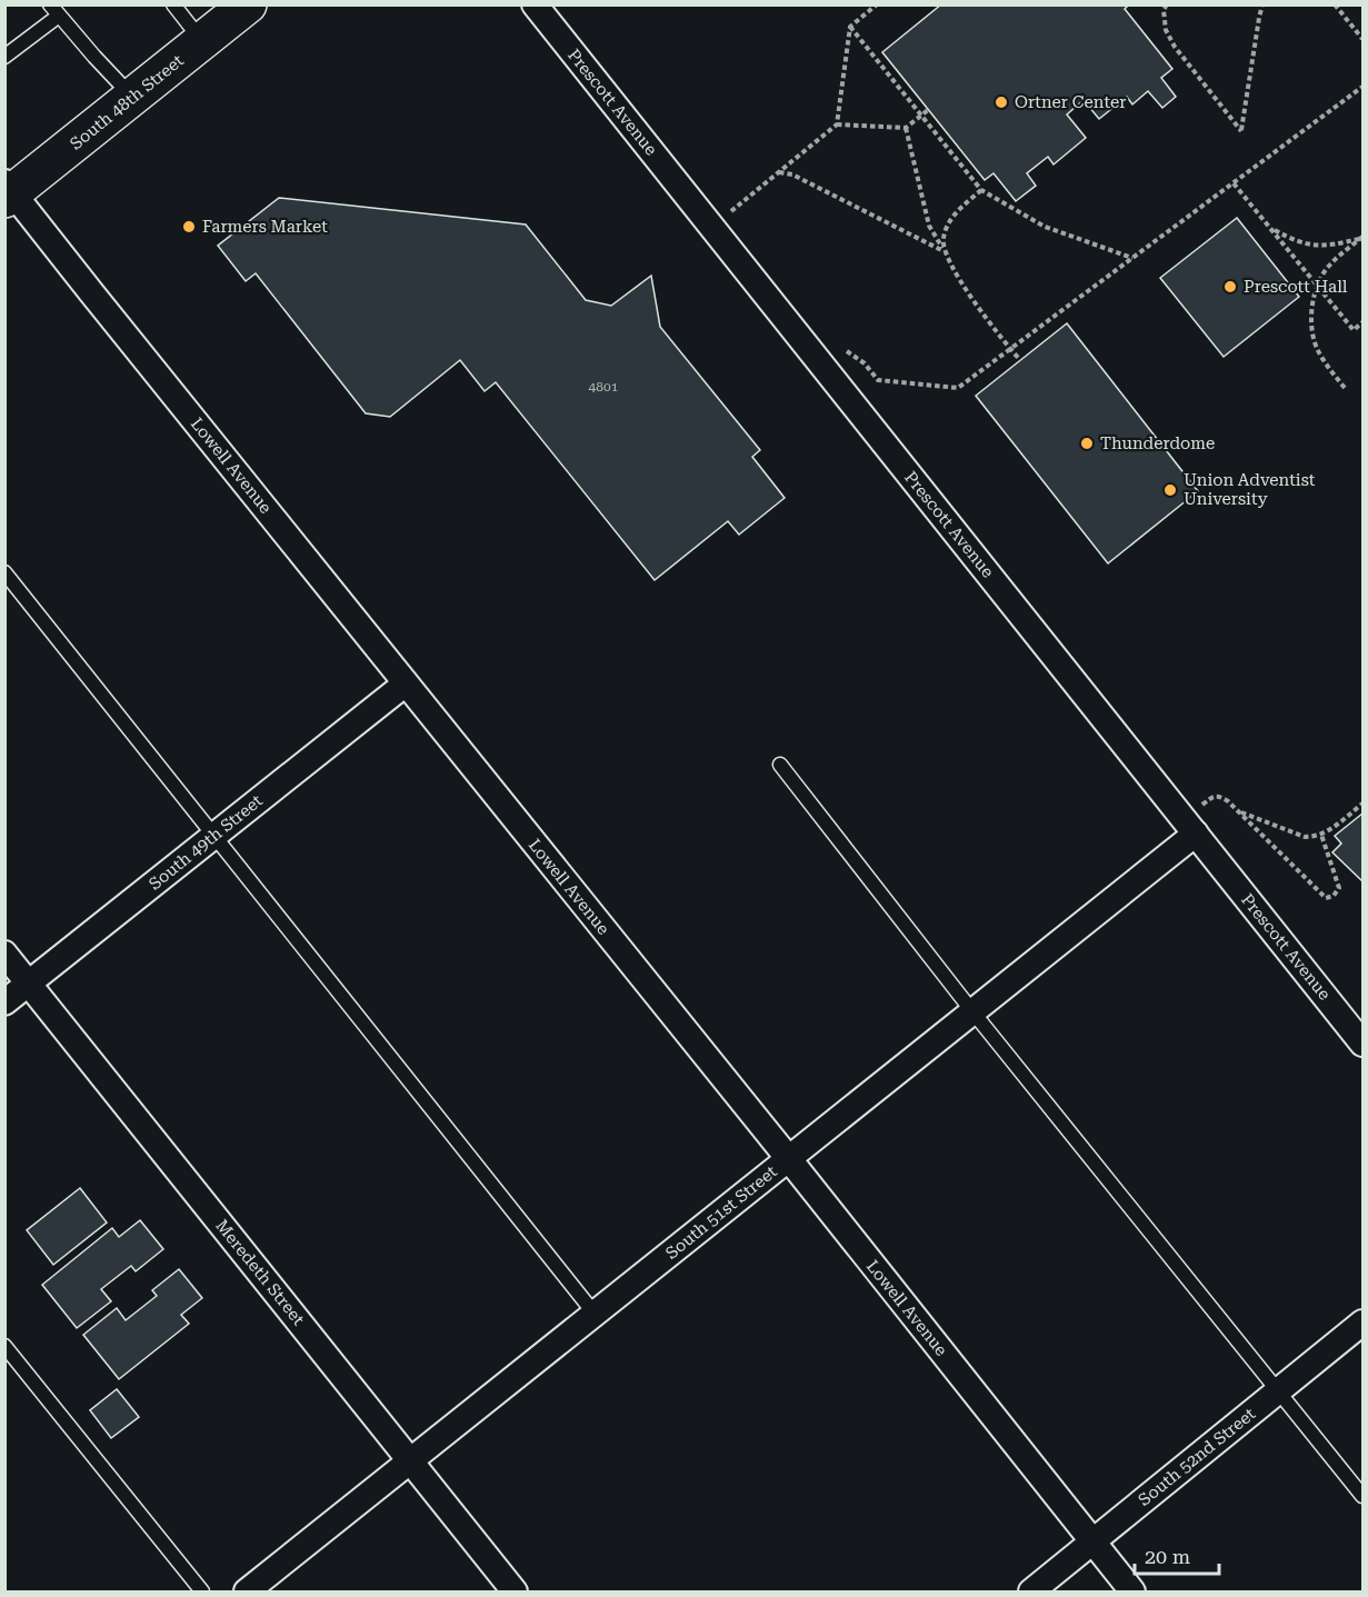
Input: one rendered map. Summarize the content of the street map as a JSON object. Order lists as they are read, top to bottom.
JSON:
{
  "streets": {
    "main road": ["South 48th Street"],
    "street": [
      "Prescott Avenue",
      "Lowell Avenue",
      "South 49th Street",
      "South 51st Street",
      "Meredeth Street",
      "South 52nd Street"
    ]
  },
  "crossings": [
    ["South 48th Street", "Lowell Avenue"],
    ["Prescott Avenue", "South 51st Street"],
    ["Lowell Avenue", "South 49th Street"],
    ["Lowell Avenue", "South 51st Street"],
    ["Lowell Avenue", "South 52nd Street"],
    ["South 49th Street", "Meredeth Street"],
    ["South 51st Street", "Meredeth Street"]
  ],
  "places": [
    "Ortner Center",
    "Farmers Market",
    "Prescott Hall",
    "Thunderdome",
    "Union Adventist University"
  ],
  "house_numbers": ["4801"],
  "scale_bar": "20 m"
}
